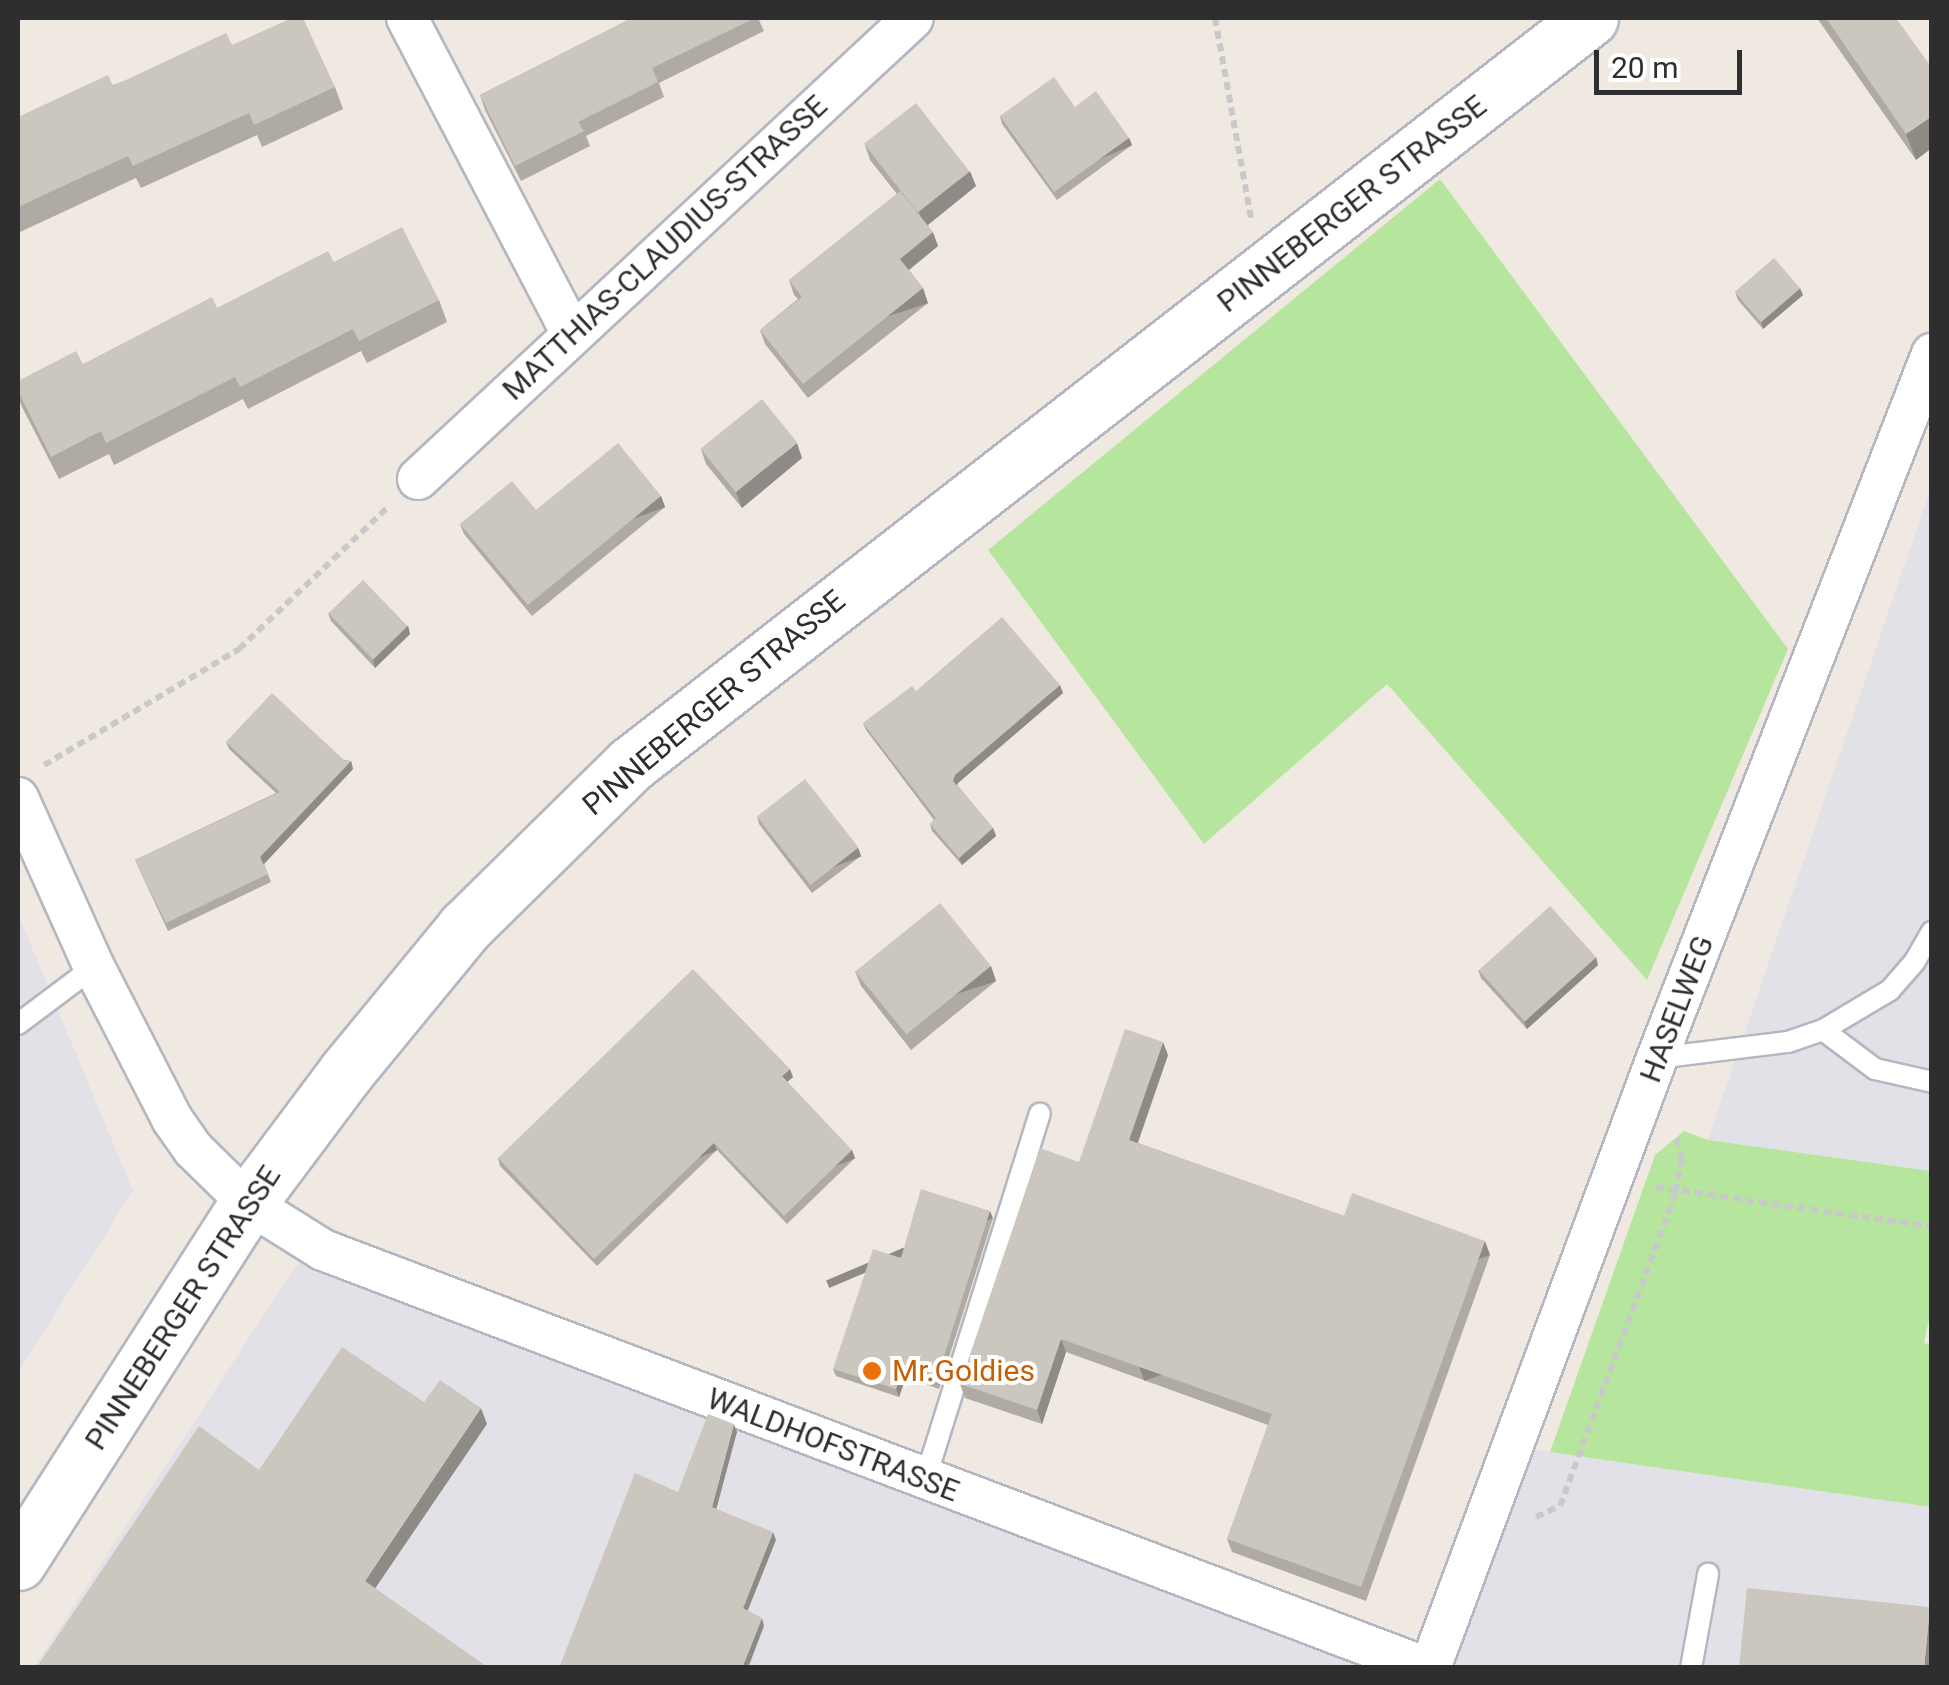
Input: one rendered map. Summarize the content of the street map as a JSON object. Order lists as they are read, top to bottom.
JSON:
{
  "streets": {
    "main road": ["PINNEBERGER STRASSE"],
    "street": ["MATTHIAS-CLAUDIUS-STRASSE", "HASELWEG", "WALDHOFSTRASSE"]
  },
  "crossings": [
    ["PINNEBERGER STRASSE", "WALDHOFSTRASSE"],
    ["HASELWEG", "WALDHOFSTRASSE"]
  ],
  "places": ["Mr.Goldies"],
  "scale_bar": "20 m"
}
